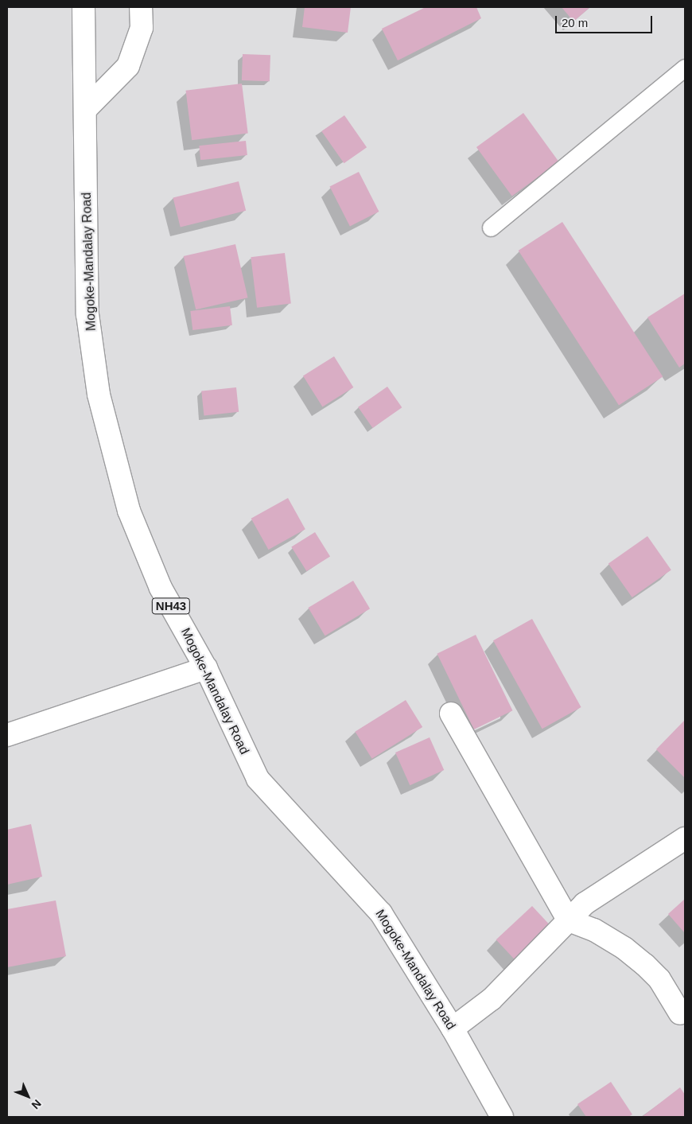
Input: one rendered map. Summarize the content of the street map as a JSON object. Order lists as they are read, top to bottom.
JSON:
{
  "streets": {
    "main road": ["Mogoke-Mandalay Road", "NH43"]
  },
  "scale_bar": "20 m",
  "north": "bottom right"
}
